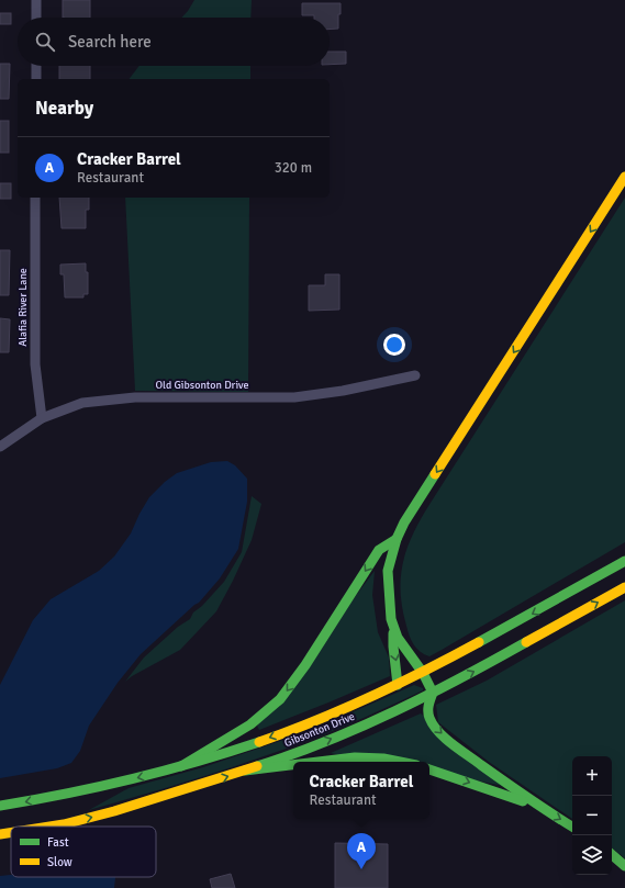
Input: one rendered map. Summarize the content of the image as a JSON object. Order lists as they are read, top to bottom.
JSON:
{
  "streets": {
    "main road": ["Gibsonton Drive"],
    "street": ["Alafia River Lane", "Old Gibsonton Drive"]
  },
  "crossings": [
    ["Alafia River Lane", "Old Gibsonton Drive"]
  ],
  "legend": ["Fast", "Slow"],
  "page": {
    "search": "Search here",
    "heading": "Nearby",
    "list": [
      {
        "mark": "A",
        "name": "Cracker Barrel",
        "note": "Restaurant",
        "value": "320 m"
      }
    ],
    "map_buttons": ["+", "−"],
    "popup": ["Cracker Barrel", "Restaurant"],
    "pins": "A"
  }
}
